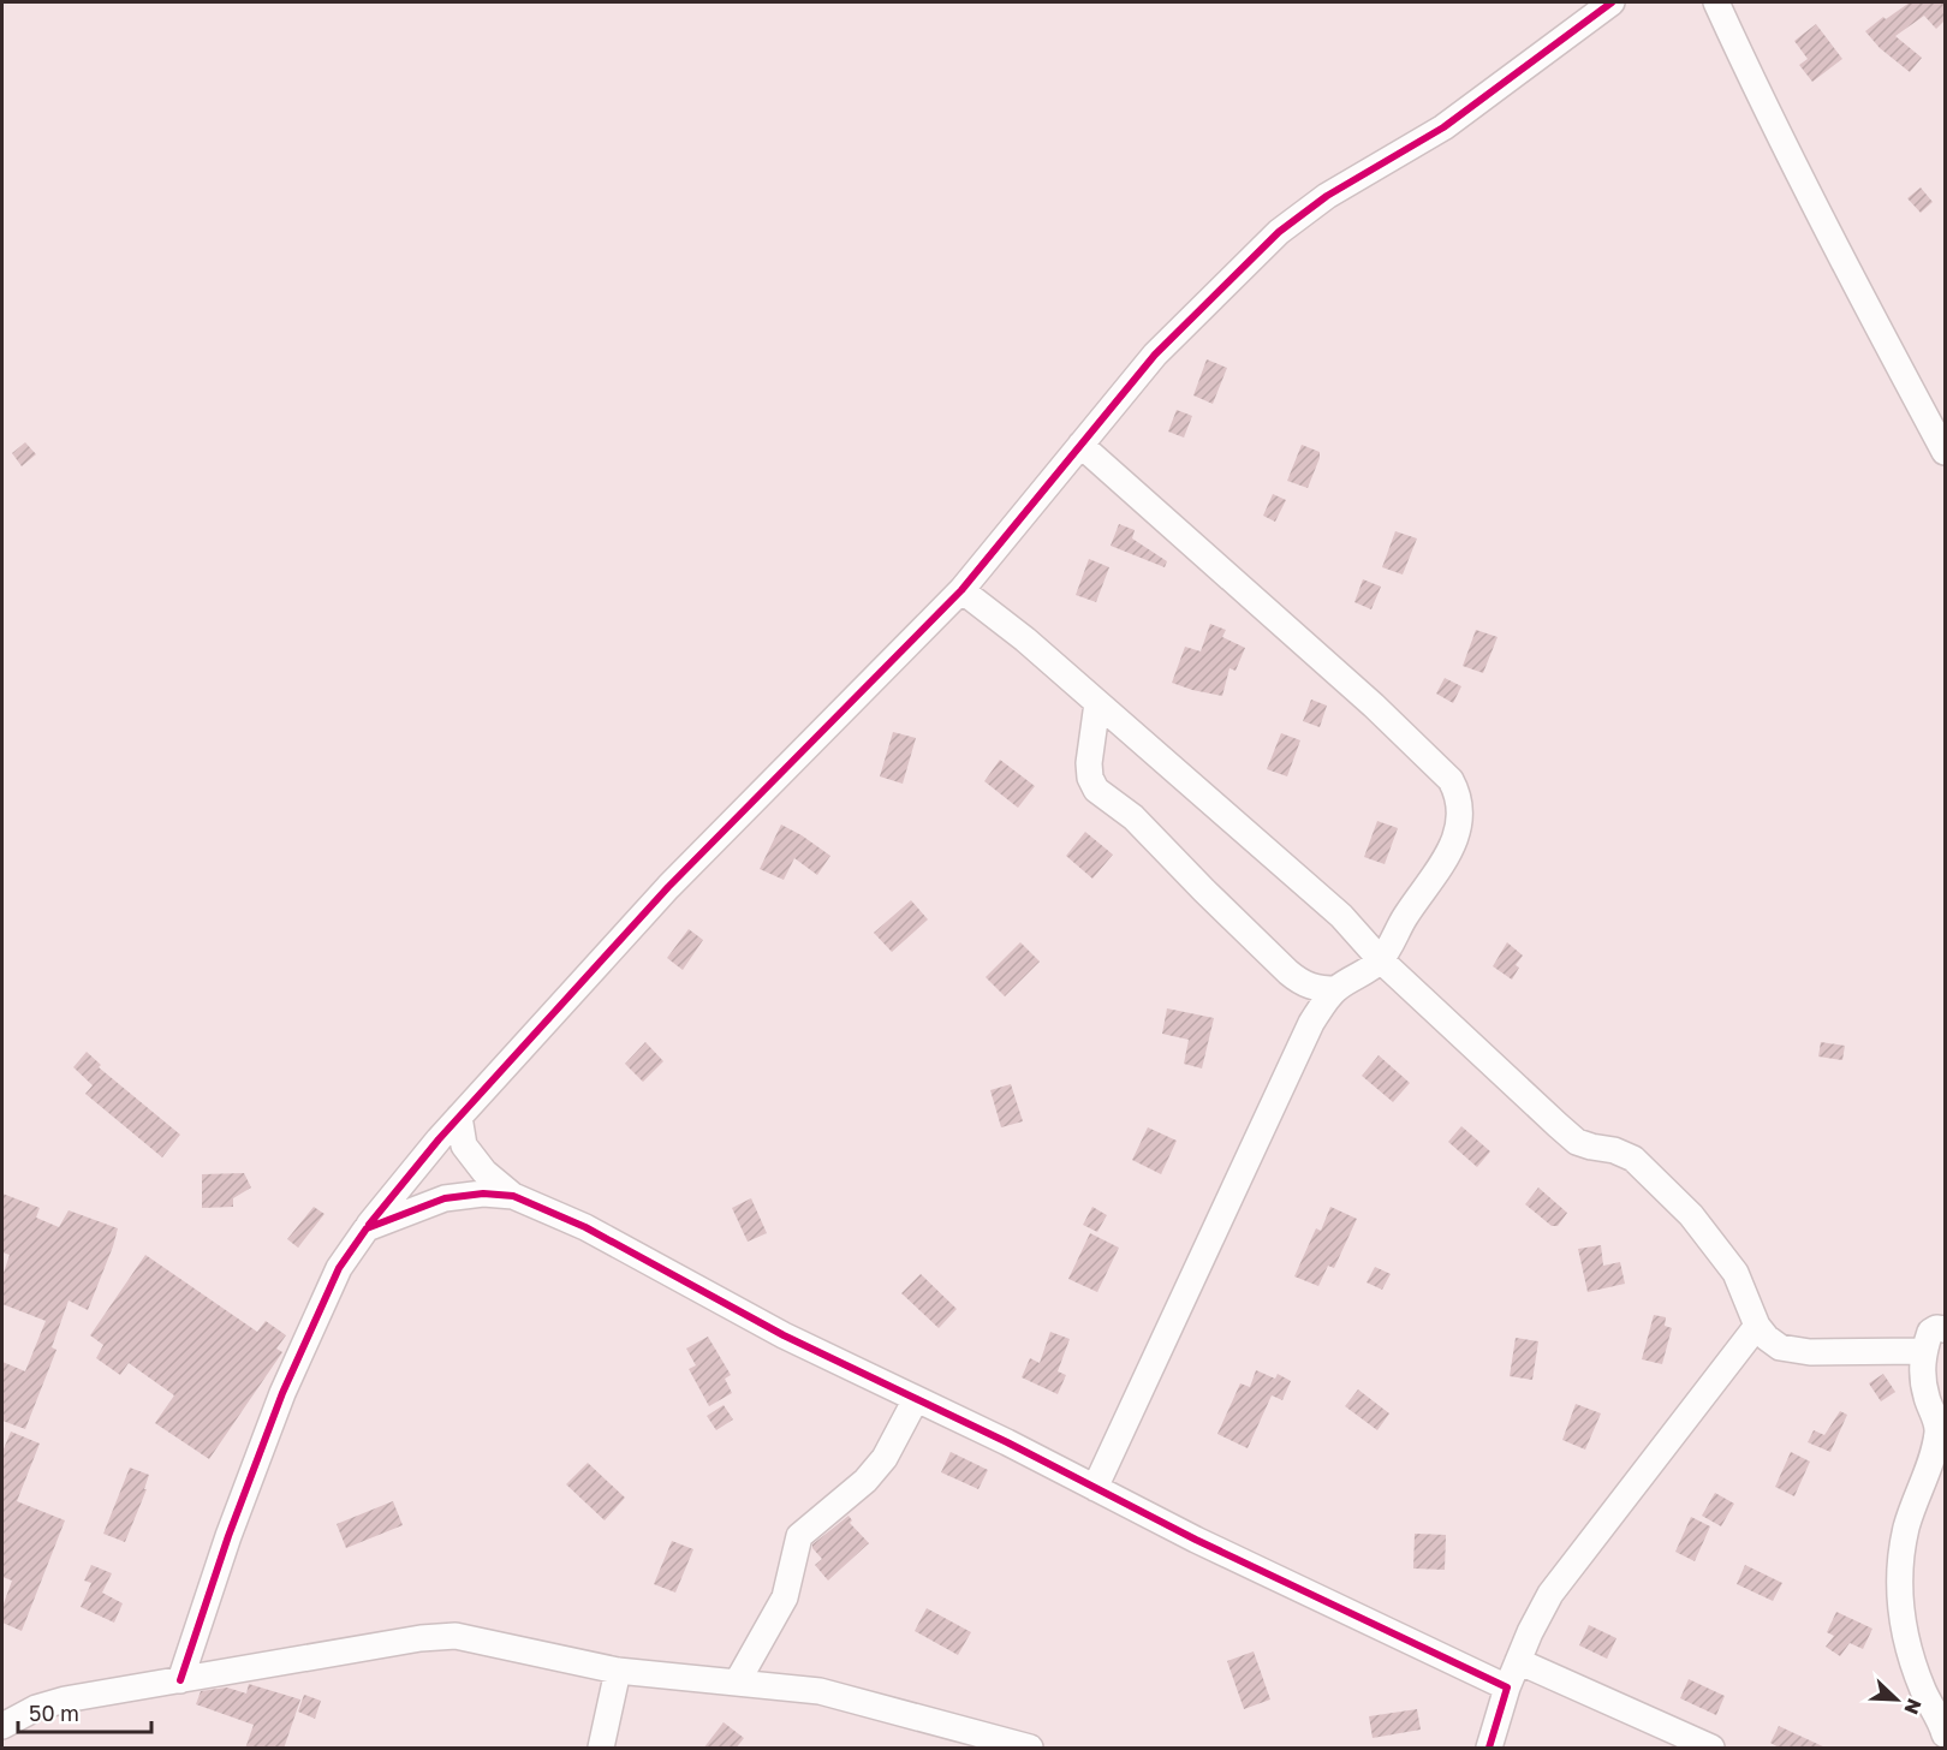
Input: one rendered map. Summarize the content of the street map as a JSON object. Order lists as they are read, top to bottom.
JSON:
{
  "scale_bar": "50 m",
  "north": "bottom right"
}
